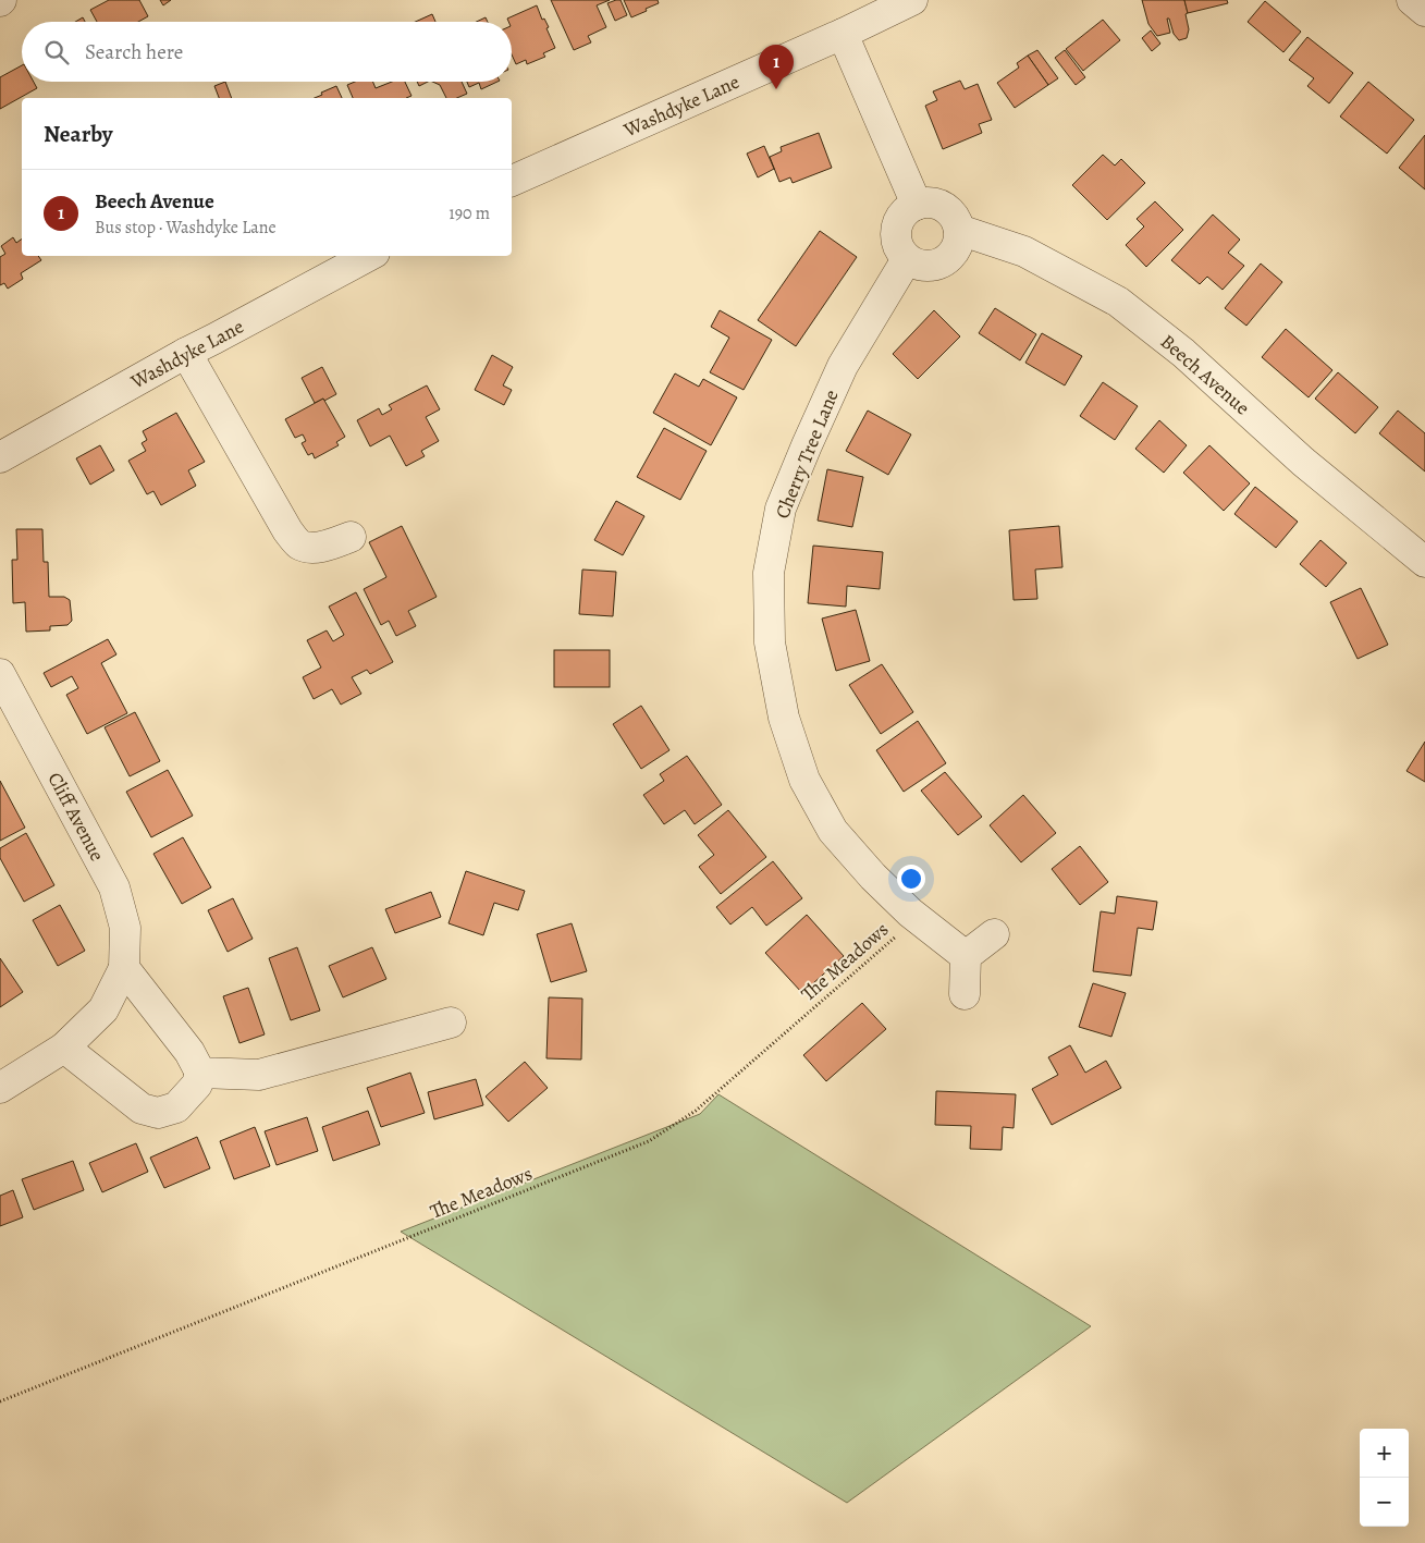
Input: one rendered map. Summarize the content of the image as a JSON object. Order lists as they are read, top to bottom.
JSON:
{
  "streets": {
    "street": [
      "Washdyke Lane",
      "Beech Avenue",
      "Cherry Tree Lane",
      "Cliff Avenue"
    ],
    "path": ["The Meadows"]
  },
  "crossings": [
    ["Beech Avenue", "Cherry Tree Lane"],
    ["Cherry Tree Lane", "The Meadows"]
  ],
  "page": {
    "search": "Search here",
    "pins": "1",
    "heading": "Nearby",
    "list": [
      {
        "mark": "1",
        "name": "Beech Avenue",
        "note": "Bus stop · Washdyke Lane",
        "value": "190 m"
      }
    ],
    "map_buttons": ["+", "−"]
  }
}
